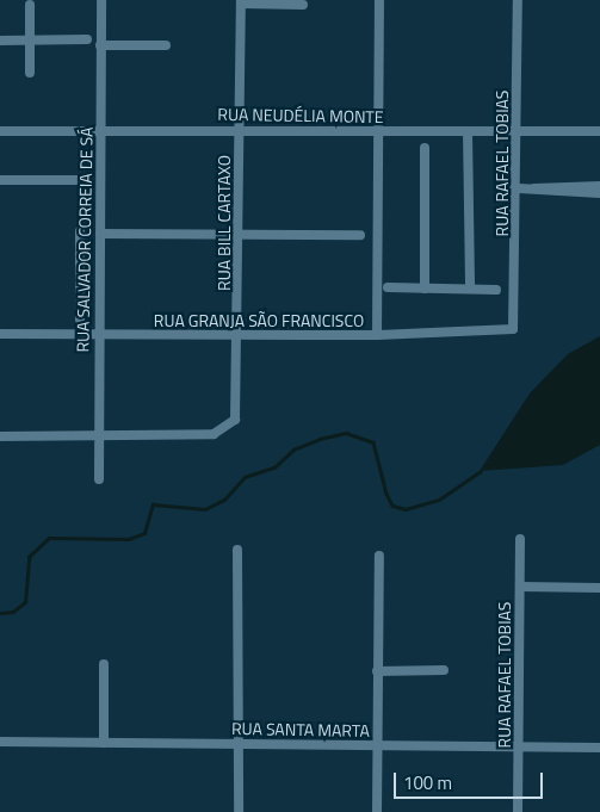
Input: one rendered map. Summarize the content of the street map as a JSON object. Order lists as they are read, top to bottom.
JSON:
{
  "streets": {
    "street": [
      "RUA NEUDÉLIA MONTE",
      "RUA RAFAEL TOBIAS",
      "RUA BILL CARTAXO",
      "RUA SALVADOR CORREIA DE SÁ",
      "RUA GRANJA SÃO FRANCISCO",
      "RUA SANTA MARTA"
    ]
  },
  "crossings": [
    ["RUA NEUDÉLIA MONTE", "RUA RAFAEL TOBIAS"],
    ["RUA NEUDÉLIA MONTE", "RUA BILL CARTAXO"],
    ["RUA NEUDÉLIA MONTE", "RUA SALVADOR CORREIA DE SÁ"],
    ["RUA RAFAEL TOBIAS", "RUA GRANJA SÃO FRANCISCO"],
    ["RUA RAFAEL TOBIAS", "RUA SANTA MARTA"],
    ["RUA BILL CARTAXO", "RUA SALVADOR CORREIA DE SÁ"],
    ["RUA BILL CARTAXO", "RUA GRANJA SÃO FRANCISCO"],
    ["RUA SALVADOR CORREIA DE SÁ", "RUA GRANJA SÃO FRANCISCO"]
  ],
  "scale_bar": "100 m"
}
